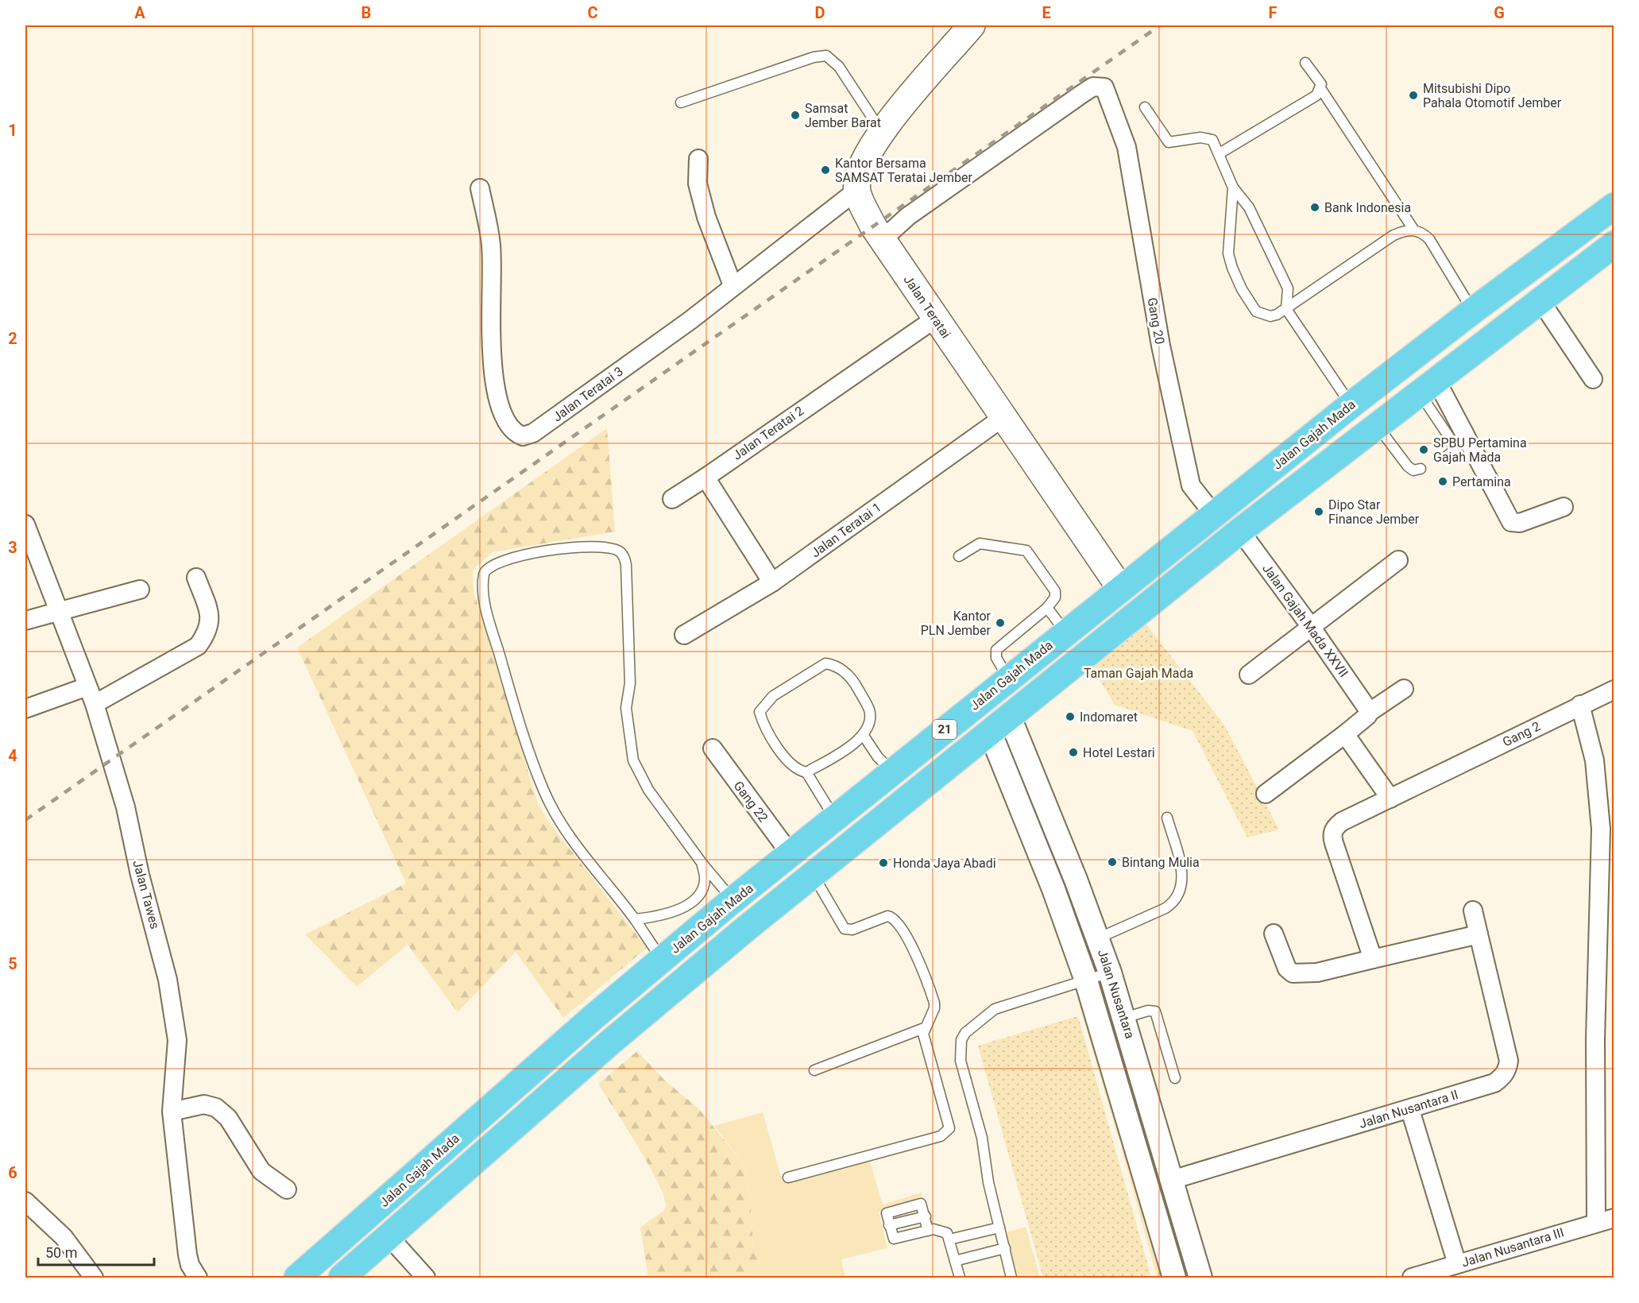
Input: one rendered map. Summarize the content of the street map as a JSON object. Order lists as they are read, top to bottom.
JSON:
{
  "streets": {
    "highway": ["Jalan Gajah Mada", "21"],
    "main road": ["Jalan Teratai"],
    "street": [
      "Gang 20",
      "Jalan Teratai 3",
      "Jalan Teratai 2",
      "Jalan Teratai 1",
      "Jalan Gajah Mada XXVII",
      "Gang 2",
      "Gang 22",
      "Jalan Tawes",
      "Jalan Nusantara",
      "Jalan Nusantara II",
      "Jalan Nusantara III"
    ]
  },
  "crossings": [
    ["Jalan Teratai", "Gang 20"],
    ["Jalan Teratai", "Jalan Teratai 3"],
    ["Jalan Teratai", "Jalan Teratai 2"],
    ["Jalan Teratai", "Jalan Gajah Mada"],
    ["Jalan Teratai", "Jalan Teratai 1"],
    ["Gang 20", "Jalan Gajah Mada"],
    ["Jalan Gajah Mada", "Gang 22"],
    ["Jalan Gajah Mada XXVII", "21"],
    ["21", "Jalan Nusantara"],
    ["Jalan Nusantara", "Jalan Nusantara II"]
  ],
  "parks": ["Taman Gajah Mada"],
  "places": [
    "Mitsubishi Dipo Pahala Otomotif Jember",
    "Samsat Jember Barat",
    "Kantor Bersama SAMSAT Teratai Jember",
    "Bank Indonesia",
    "SPBU Pertamina Gajah Mada",
    "Pertamina",
    "Dipo Star Finance Jember",
    "Kantor PLN Jember",
    "Indomaret",
    "Hotel Lestari",
    "Bintang Mulia",
    "Honda Jaya Abadi"
  ],
  "scale_bar": "50 m",
  "grid": {
    "columns": [
      "A",
      "B",
      "C",
      "D",
      "E",
      "F",
      "G"
    ],
    "rows": [
      "1",
      "2",
      "3",
      "4",
      "5",
      "6"
    ]
  }
}
